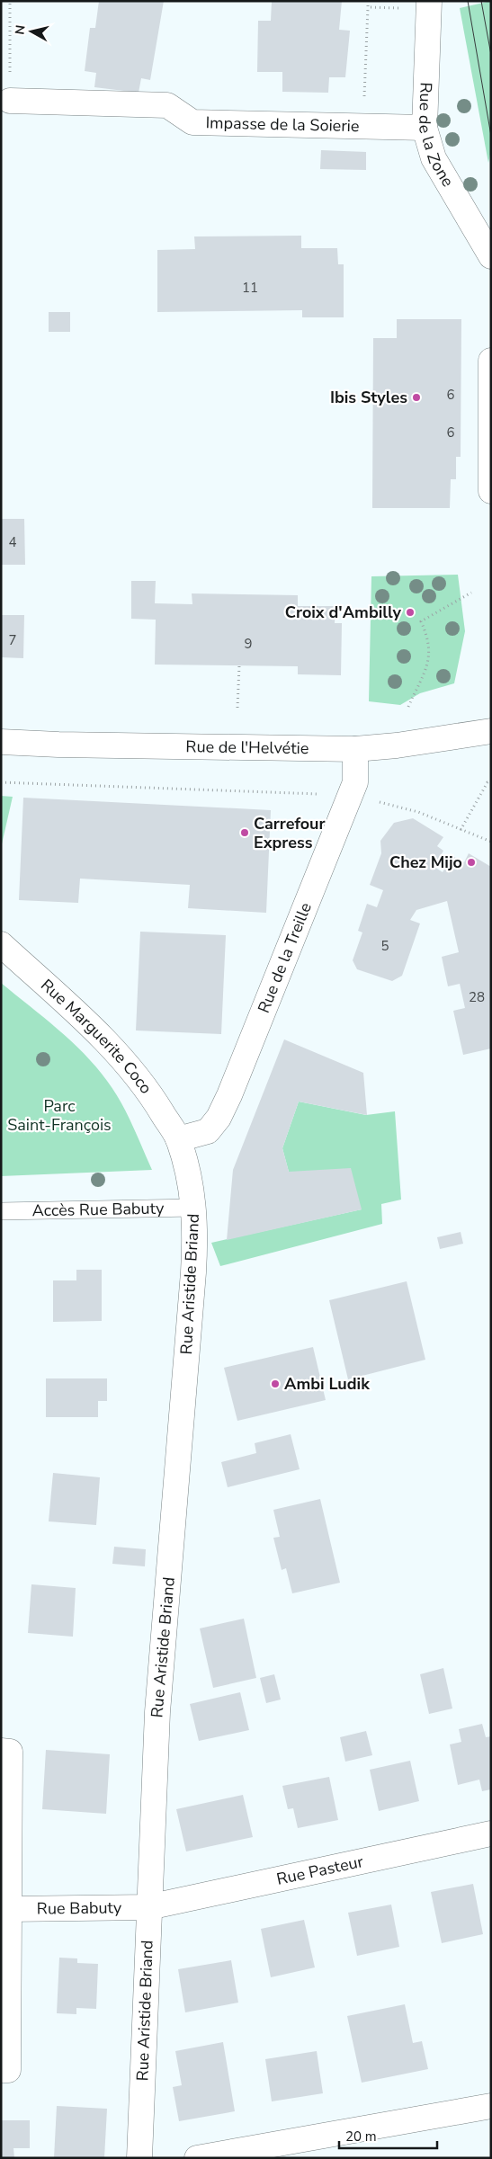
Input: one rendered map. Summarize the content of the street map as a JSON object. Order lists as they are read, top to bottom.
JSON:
{
  "streets": {
    "street": [
      "Impasse de la Soierie",
      "Rue de la Zone",
      "Rue de l'Helvétie",
      "Rue de la Treille",
      "Rue Marguerite Coco",
      "Rue Aristide Briand",
      "Rue Pasteur",
      "Rue Babuty"
    ],
    "lane": ["Accès Rue Babuty"]
  },
  "crossings": [
    ["Impasse de la Soierie", "Rue de la Zone"],
    ["Rue de l'Helvétie", "Rue de la Treille"],
    ["Rue de la Treille", "Rue Marguerite Coco"],
    ["Rue de la Treille", "Rue Aristide Briand"],
    ["Rue Marguerite Coco", "Rue Aristide Briand"],
    ["Accès Rue Babuty", "Rue Aristide Briand"],
    ["Rue Aristide Briand", "Rue Pasteur"],
    ["Rue Aristide Briand", "Rue Babuty"],
    ["Rue Pasteur", "Rue Babuty"]
  ],
  "parks": ["Parc Saint-François"],
  "places": [
    "Ibis Styles",
    "Croix d'Ambilly",
    "Carrefour Express",
    "Chez Mijo",
    "Ambi Ludik"
  ],
  "house_numbers": [
    "11",
    "6",
    "6",
    "4",
    "7",
    "9",
    "5",
    "28"
  ],
  "scale_bar": "20 m",
  "north": "left"
}
